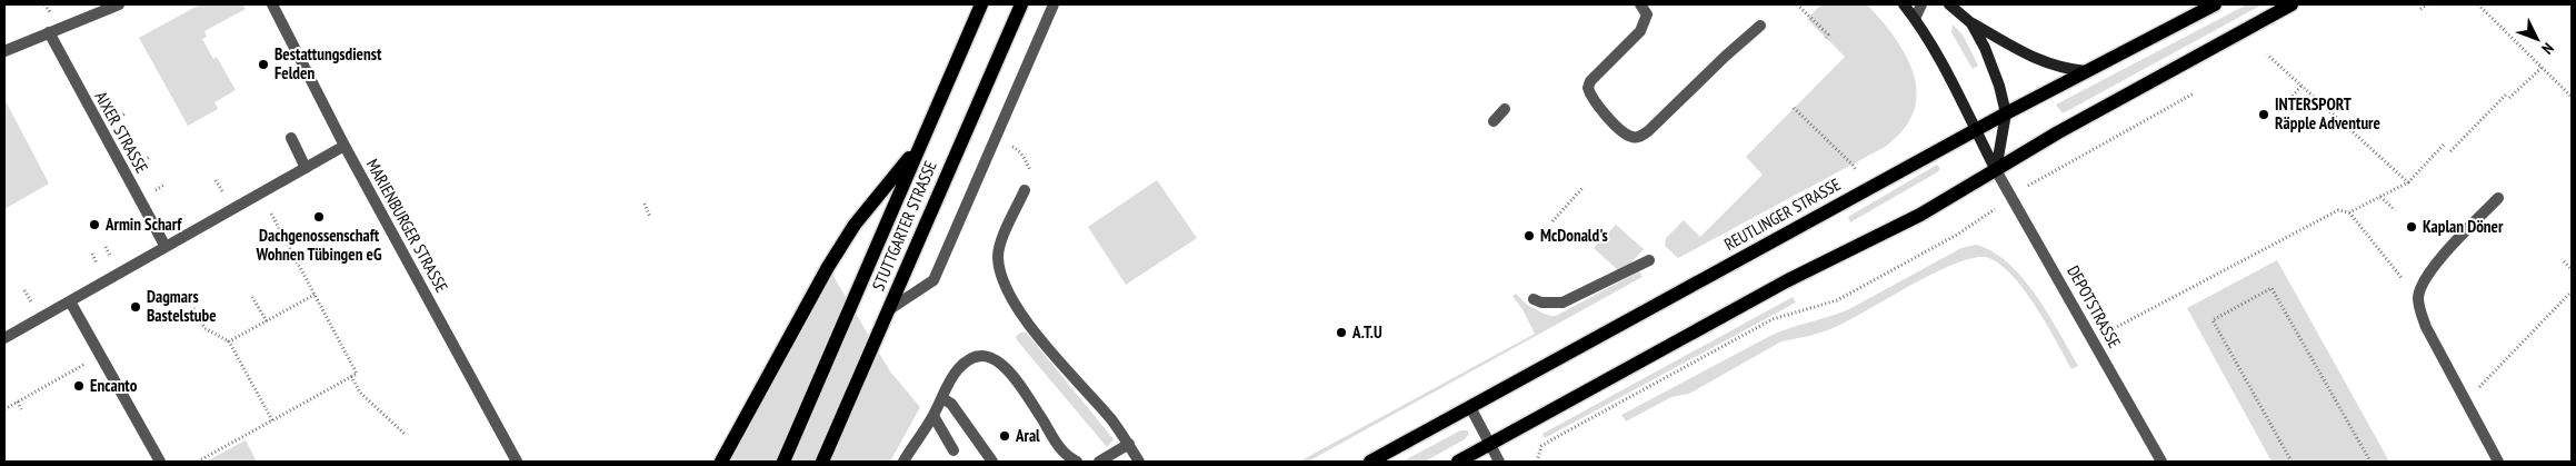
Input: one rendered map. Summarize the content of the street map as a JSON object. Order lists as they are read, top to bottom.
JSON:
{
  "streets": {
    "main road": ["REUTLINGER STRASSE", "STUTTGARTER STRASSE"],
    "street": ["AIXER STRASSE", "MARIENBURGER STRASSE", "DEPOTSTRASSE"]
  },
  "places": [
    "Bestattungsdienst Felden",
    "INTERSPORT Räpple Adventure",
    "Dachgenossenschaft Wohnen Tübingen eG",
    "Armin Scharf",
    "Kaplan Döner",
    "McDonald's",
    "Dagmars Bastelstube",
    "A.T.U",
    "Encanto",
    "Aral"
  ],
  "north": "bottom right"
}
